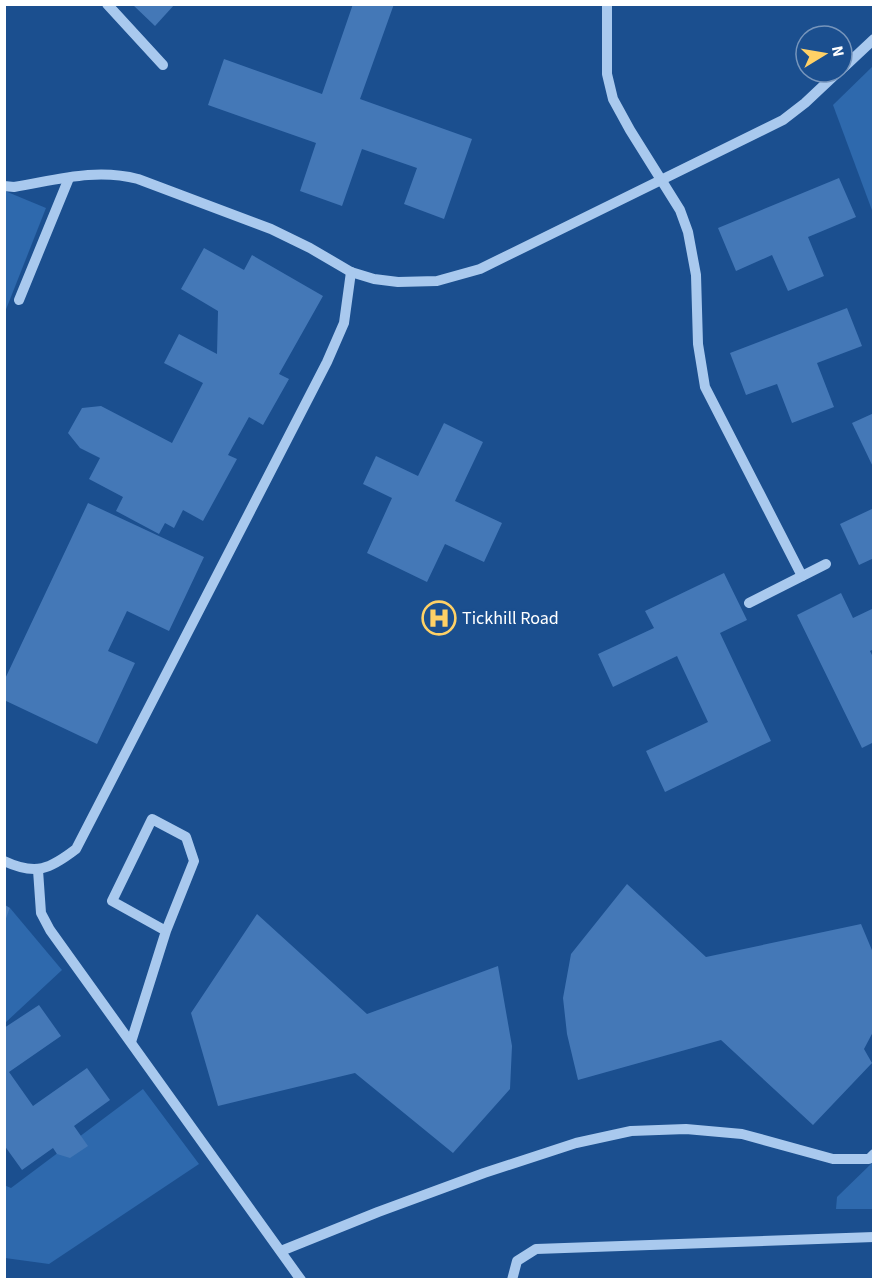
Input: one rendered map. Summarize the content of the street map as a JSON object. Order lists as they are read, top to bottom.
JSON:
{
  "places": {
    "hospital": ["Tickhill Road"]
  },
  "north": "right"
}
